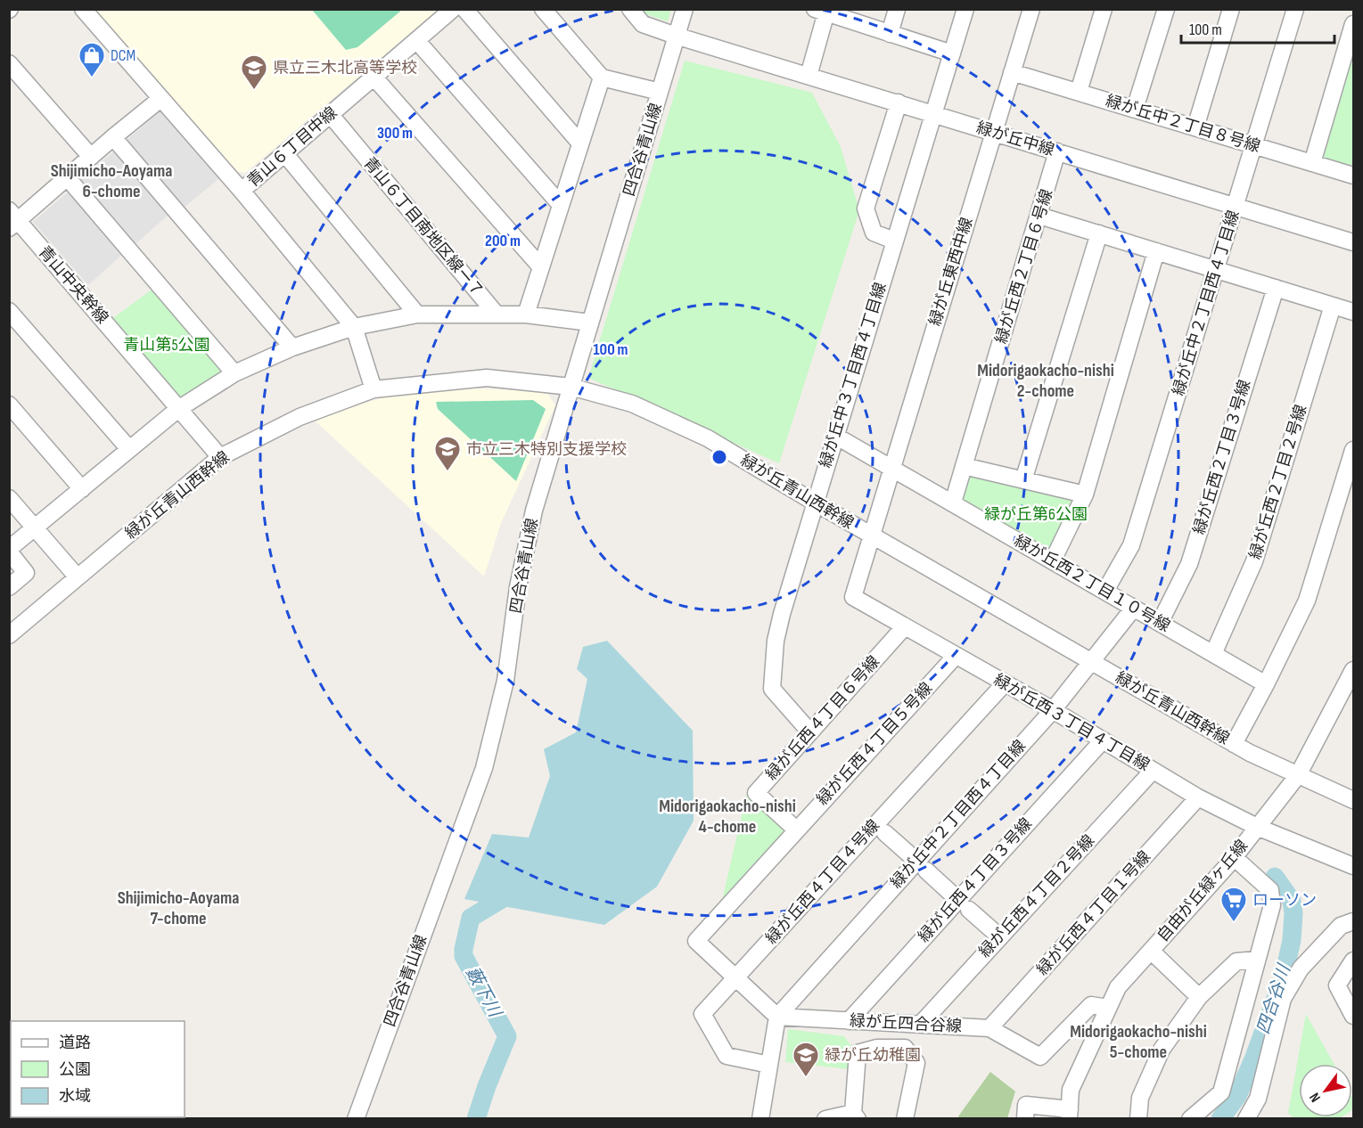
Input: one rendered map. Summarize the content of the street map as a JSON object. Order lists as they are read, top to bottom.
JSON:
{
  "streets": {
    "street": [
      "緑が丘中２丁目８号線",
      "緑が丘中線",
      "青山６丁目中線",
      "四合谷青山線",
      "青山６丁目南地区線ー７",
      "緑が丘西２丁目６号線",
      "緑が丘東西中線",
      "青山中央幹線",
      "緑が丘中２丁目西４丁目線",
      "緑が丘中３丁目西４丁目線",
      "緑が丘西２丁目３号線",
      "緑が丘西２丁目２号線",
      "緑が丘青山西幹線",
      "緑が丘西２丁目１０号線",
      "緑が丘西４丁目６号線",
      "緑が丘西３丁目４丁目線",
      "緑が丘西４丁目５号線",
      "緑が丘西４丁目３号線",
      "緑が丘西４丁目４号線",
      "自由が丘緑ヶ丘線",
      "緑が丘西４丁目２号線",
      "緑が丘西４丁目１号線",
      "緑が丘四合谷線"
    ]
  },
  "crossings": [
    ["緑が丘中２丁目８号線", "緑が丘東西中線"],
    ["緑が丘中２丁目８号線", "緑が丘中２丁目西４丁目線"],
    ["緑が丘中線", "四合谷青山線"],
    ["緑が丘中線", "緑が丘西２丁目６号線"],
    ["緑が丘中線", "緑が丘東西中線"],
    ["緑が丘中線", "緑が丘中２丁目西４丁目線"],
    ["緑が丘中線", "緑が丘中３丁目西４丁目線"],
    ["青山６丁目中線", "青山６丁目南地区線ー７"],
    ["四合谷青山線", "緑が丘青山西幹線"],
    ["緑が丘西２丁目６号線", "緑が丘西２丁目１０号線"],
    ["緑が丘東西中線", "緑が丘青山西幹線"],
    ["緑が丘東西中線", "緑が丘西２丁目１０号線"],
    ["緑が丘東西中線", "緑が丘西３丁目４丁目線"],
    ["青山中央幹線", "緑が丘青山西幹線"],
    ["緑が丘中２丁目西４丁目線", "緑が丘青山西幹線"],
    ["緑が丘中２丁目西４丁目線", "緑が丘西２丁目１０号線"],
    ["緑が丘中２丁目西４丁目線", "緑が丘西３丁目４丁目線"],
    ["緑が丘中２丁目西４丁目線", "緑が丘西４丁目５号線"],
    ["緑が丘中２丁目西４丁目線", "緑が丘四合谷線"],
    ["緑が丘中３丁目西４丁目線", "緑が丘青山西幹線"],
    ["緑が丘中３丁目西４丁目線", "緑が丘西２丁目１０号線"],
    ["緑が丘中３丁目西４丁目線", "緑が丘西４丁目６号線"],
    ["緑が丘西２丁目３号線", "緑が丘西２丁目１０号線"],
    ["緑が丘西２丁目２号線", "緑が丘西２丁目１０号線"],
    ["緑が丘青山西幹線", "緑が丘西３丁目４丁目線"],
    ["緑が丘青山西幹線", "自由が丘緑ヶ丘線"],
    ["緑が丘西４丁目６号線", "緑が丘西３丁目４丁目線"],
    ["緑が丘西４丁目６号線", "緑が丘西４丁目５号線"],
    ["緑が丘西３丁目４丁目線", "緑が丘西４丁目５号線"],
    ["緑が丘西３丁目４丁目線", "緑が丘西４丁目３号線"],
    ["緑が丘西３丁目４丁目線", "緑が丘西４丁目４号線"],
    ["緑が丘西３丁目４丁目線", "自由が丘緑ヶ丘線"],
    ["緑が丘西３丁目４丁目線", "緑が丘西４丁目２号線"],
    ["緑が丘西３丁目４丁目線", "緑が丘西４丁目１号線"],
    ["緑が丘西４丁目５号線", "緑が丘西４丁目４号線"],
    ["緑が丘西４丁目５号線", "緑が丘四合谷線"],
    ["緑が丘西４丁目３号線", "緑が丘四合谷線"],
    ["自由が丘緑ヶ丘線", "緑が丘四合谷線"],
    ["緑が丘西４丁目２号線", "緑が丘四合谷線"],
    ["緑が丘西４丁目１号線", "緑が丘四合谷線"]
  ],
  "districts": [
    "Shijimicho-Aoyama 6-chome",
    "Midorigaokacho-nishi 2-chome",
    "Midorigaokacho-nishi 4-chome",
    "Shijimicho-Aoyama 7-chome",
    "Midorigaokacho-nishi 5-chome"
  ],
  "water": ["藪下川", "四合谷川"],
  "parks": ["青山第5公園", "緑が丘第6公園"],
  "places": {
    "shop": ["DCM"],
    "school or university": ["県立三木北高等学校", "市立三木特別支援学校", "緑が丘幼稚園"],
    "supermarket": ["ローソン"]
  },
  "legend": ["道路", "公園", "水域"],
  "scale_bar": "100 m",
  "north": "bottom left",
  "rings": ["300 m", "200 m", "100 m"]
}
